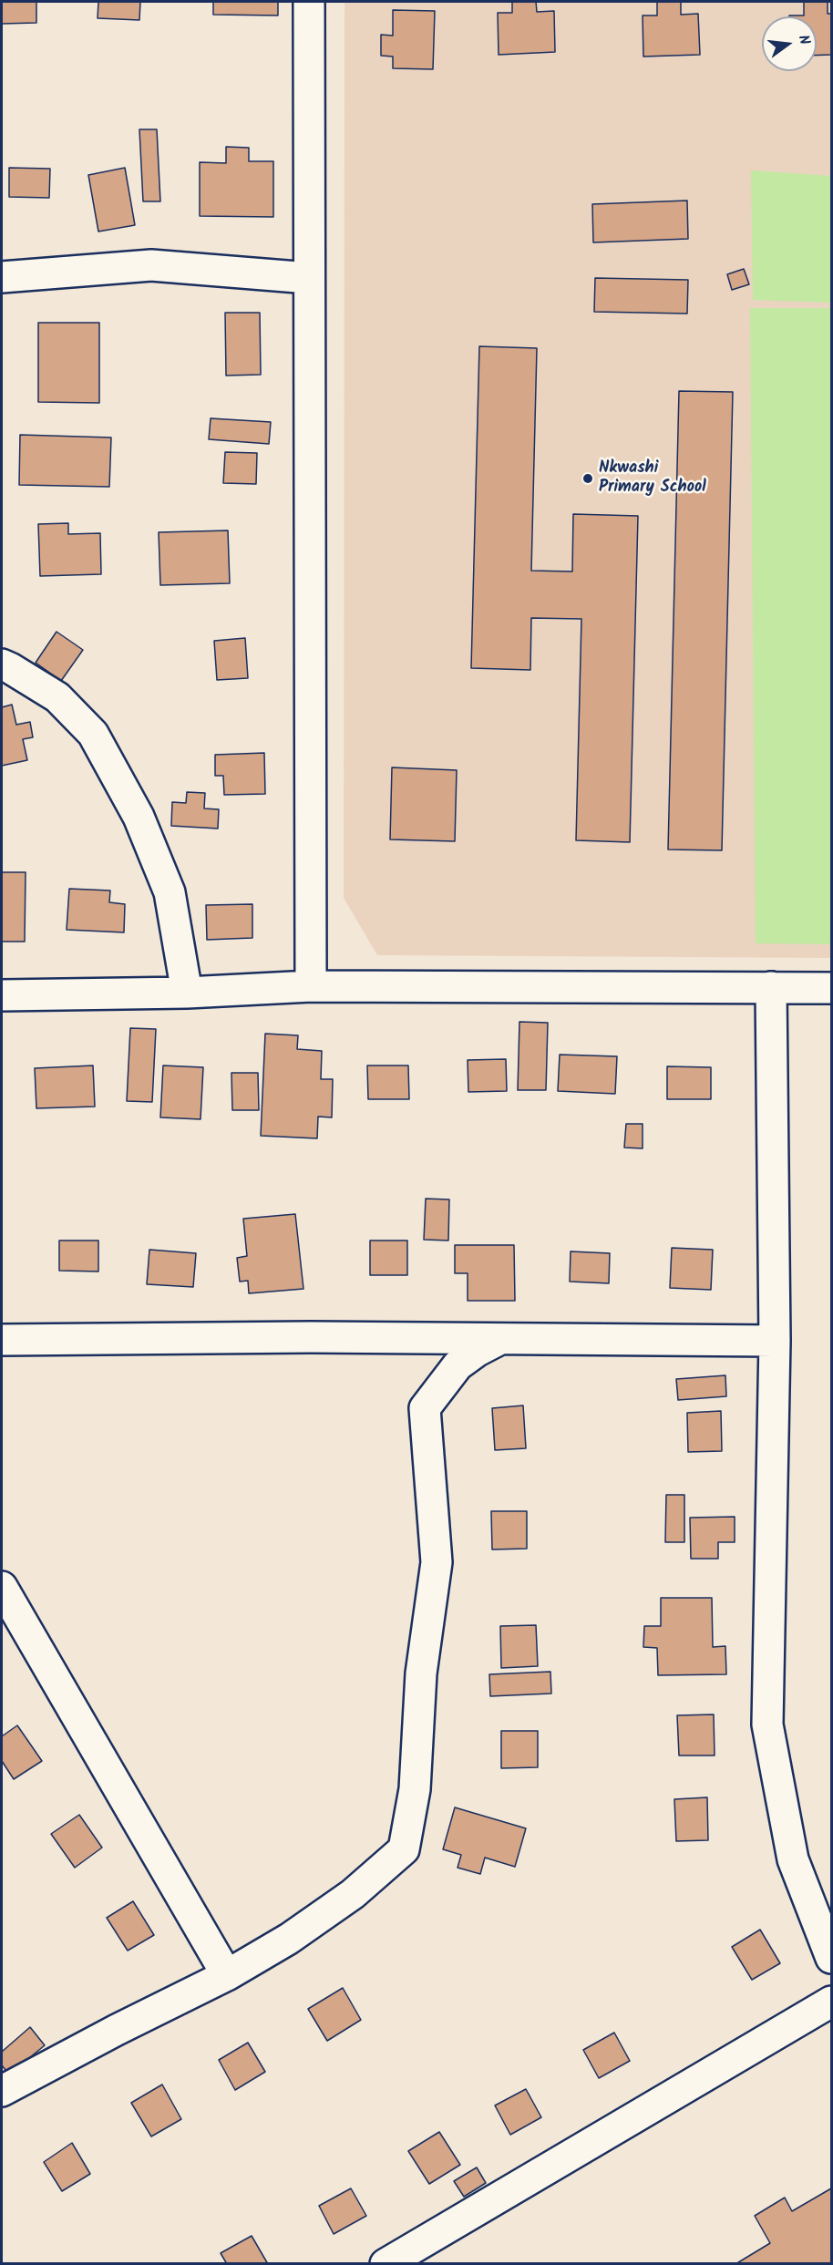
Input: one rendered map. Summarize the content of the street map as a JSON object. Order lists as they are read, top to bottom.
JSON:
{
  "places": ["Nkwashi Primary School"],
  "north": "right"
}
